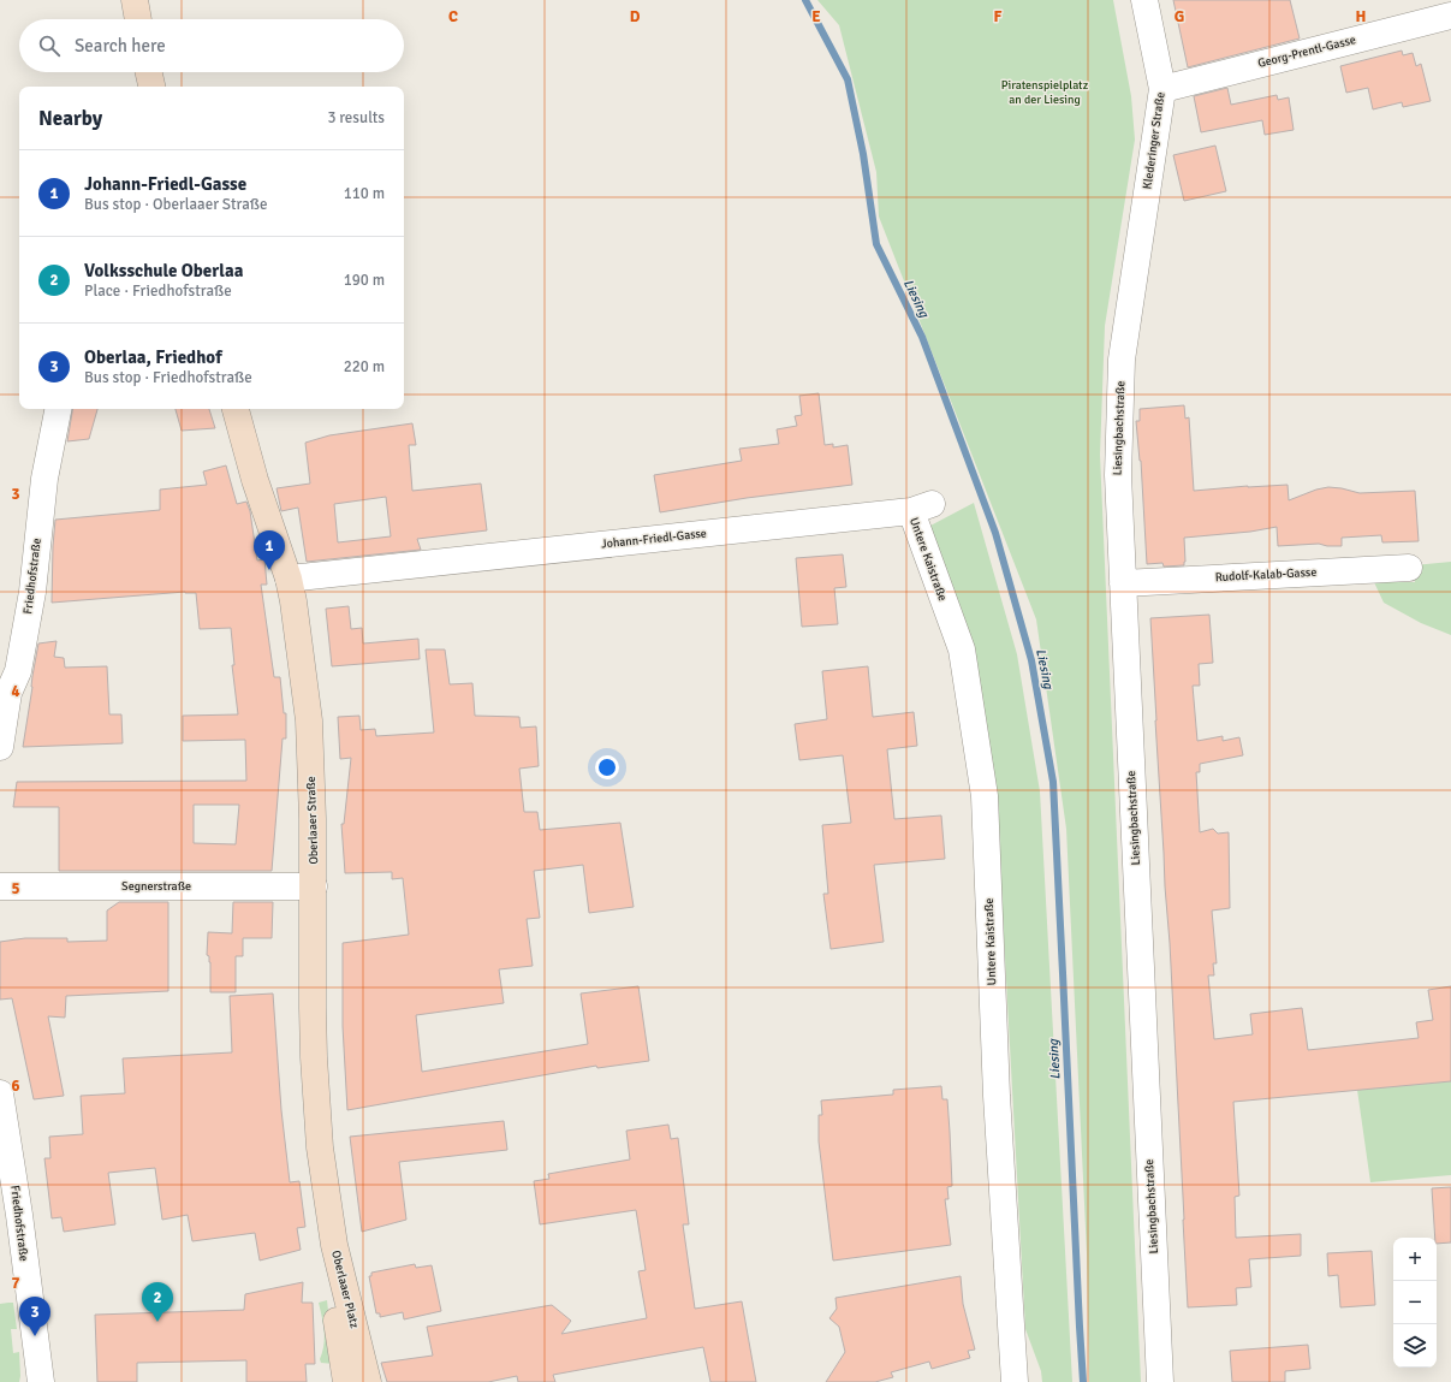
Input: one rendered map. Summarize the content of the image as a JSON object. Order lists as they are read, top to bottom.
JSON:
{
  "streets": {
    "main road": ["Oberlaaer Straße", "Oberlaaer Platz"],
    "street": [
      "Georg-Prentl-Gasse",
      "Klederinger Straße",
      "Liesingbachstraße",
      "Johann-Friedl-Gasse",
      "Untere Kaistraße",
      "Rudolf-Kalab-Gasse",
      "Friedhofstraße",
      "Segnerstraße"
    ]
  },
  "crossings": [
    ["Georg-Prentl-Gasse", "Klederinger Straße"],
    ["Klederinger Straße", "Liesingbachstraße"],
    ["Liesingbachstraße", "Rudolf-Kalab-Gasse"],
    ["Johann-Friedl-Gasse", "Untere Kaistraße"],
    ["Johann-Friedl-Gasse", "Oberlaaer Straße"],
    ["Oberlaaer Straße", "Segnerstraße"],
    ["Oberlaaer Straße", "Oberlaaer Platz"]
  ],
  "water": ["Liesing"],
  "parks": ["Piratenspielplatz an der Liesing"],
  "page": {
    "search": "Search here",
    "heading": ["Nearby", "3 results"],
    "list": [
      {
        "mark": "1",
        "name": "Johann-Friedl-Gasse",
        "note": "Bus stop · Oberlaaer Straße",
        "value": "110 m"
      },
      {
        "mark": "2",
        "name": "Volksschule Oberlaa",
        "note": "Place · Friedhofstraße",
        "value": "190 m"
      },
      {
        "mark": "3",
        "name": "Oberlaa, Friedhof",
        "note": "Bus stop · Friedhofstraße",
        "value": "220 m"
      }
    ],
    "pins": ["1", "2", "3"],
    "map_buttons": ["+", "−"]
  },
  "grid": {
    "columns": [
      "C",
      "D",
      "E",
      "F",
      "G",
      "H"
    ],
    "rows": [
      "3",
      "4",
      "5",
      "6",
      "7"
    ]
  }
}
